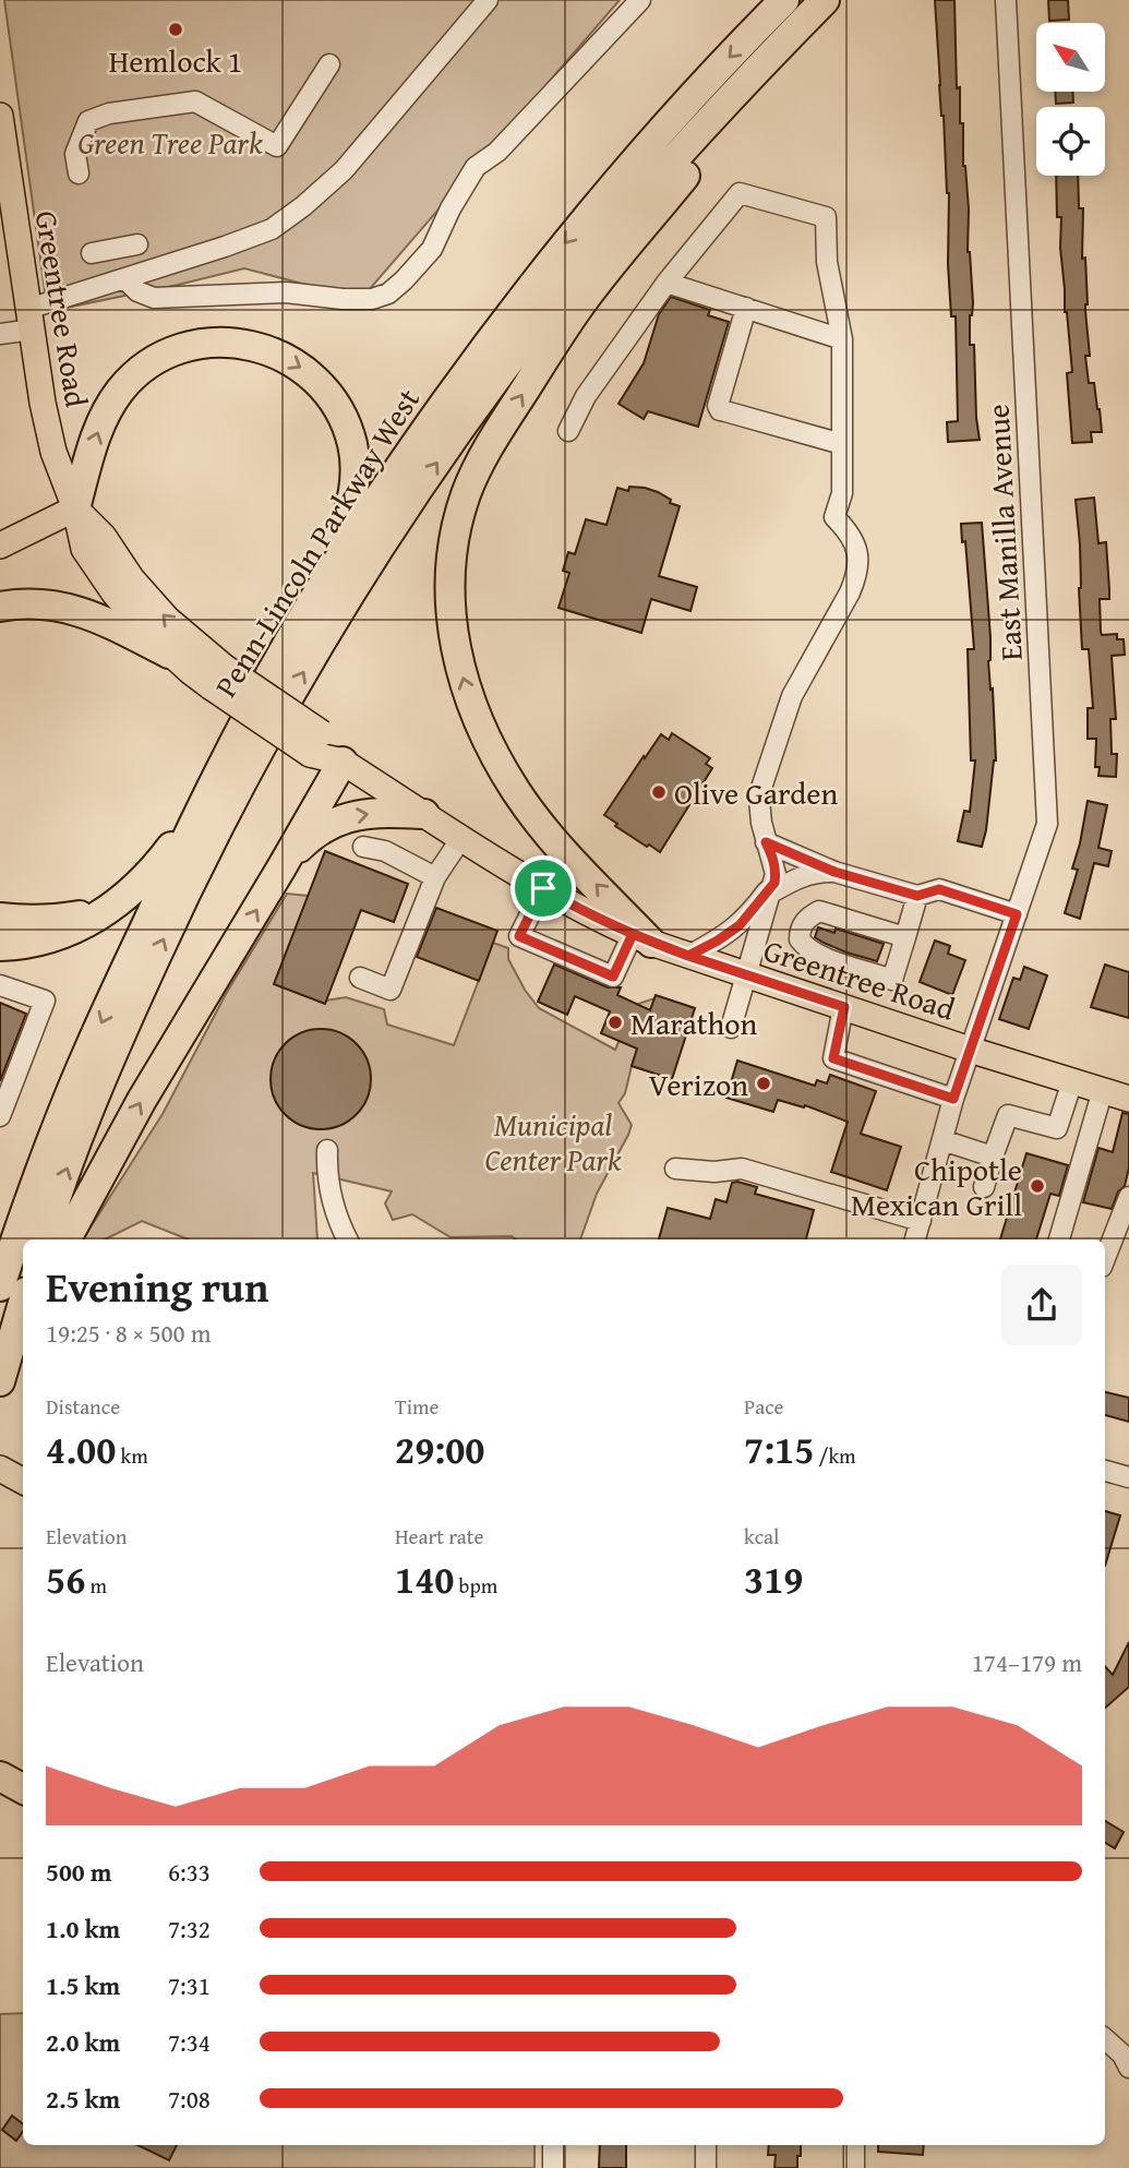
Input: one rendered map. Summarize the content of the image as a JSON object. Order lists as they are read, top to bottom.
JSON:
{
  "streets": {
    "highway": ["Penn-Lincoln Parkway West"],
    "main road": ["Greentree Road"],
    "street": ["East Manilla Avenue"]
  },
  "crossings": [
    ["Greentree Road", "East Manilla Avenue"]
  ],
  "parks": ["Green Tree Park", "Municipal Center Park"],
  "places": [
    "Hemlock 1",
    "Olive Garden",
    "Marathon",
    "Verizon",
    "Chipotle Mexican Grill"
  ],
  "north": "top left",
  "page": {
    "heading": ["Evening run", "19:25 · 8 × 500 m"],
    "stats": [
      ["Distance", "4.00 km"],
      ["Time", "29:00"],
      ["Pace", "7:15 /km"],
      ["Elevation", "56 m"],
      ["Heart rate", "140 bpm"],
      ["kcal", "319"]
    ],
    "chart": ["Elevation", "174–179 m"],
    "list": [
      {
        "name": "500 m",
        "note": "6:33"
      },
      {
        "name": "1.0 km",
        "note": "7:32"
      },
      {
        "name": "1.5 km",
        "note": "7:31"
      },
      {
        "name": "2.0 km",
        "note": "7:34"
      },
      {
        "name": "2.5 km",
        "note": "7:08"
      }
    ]
  }
}
